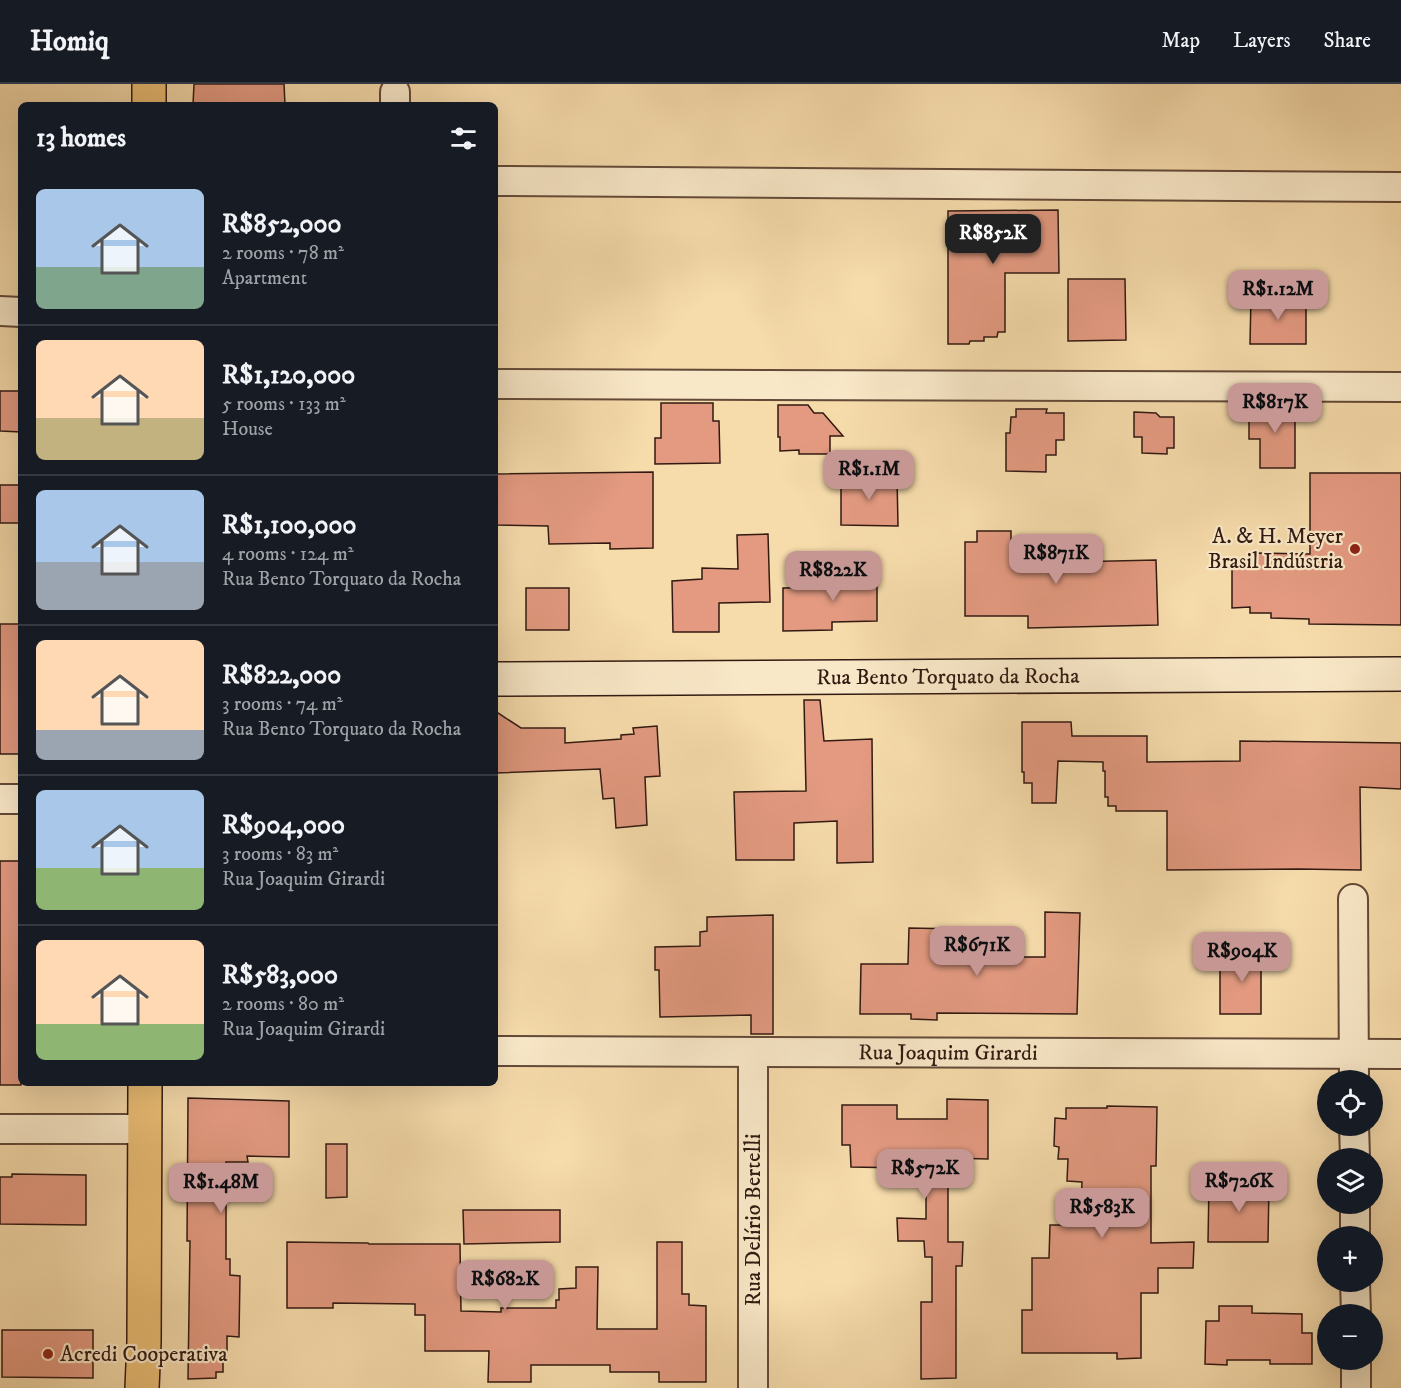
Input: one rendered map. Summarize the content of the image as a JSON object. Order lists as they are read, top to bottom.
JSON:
{
  "streets": {
    "street": ["Rua Bento Torquato da Rocha", "Rua Joaquim Girardi", "Rua Delírio Bertelli"]
  },
  "crossings": [
    ["Rua Joaquim Girardi", "Rua Delírio Bertelli"]
  ],
  "places": ["A. & H. Meyer Brasil Indústria", "Acredi Cooperativa"],
  "page": {
    "header": "Homiq",
    "nav": ["Map", "Layers", "Share"],
    "heading": "13 homes",
    "list": [
      {
        "name": "R$852,000",
        "note": "2 rooms · 78 m² · Apartment"
      },
      {
        "name": "R$1,120,000",
        "note": "5 rooms · 133 m² · House"
      },
      {
        "name": "R$1,100,000",
        "note": "4 rooms · 124 m² · Rua Bento Torquato da Rocha"
      },
      {
        "name": "R$822,000",
        "note": "3 rooms · 74 m² · Rua Bento Torquato da Rocha"
      },
      {
        "name": "R$904,000",
        "note": "3 rooms · 83 m² · Rua Joaquim Girardi"
      },
      {
        "name": "R$583,000",
        "note": "2 rooms · 80 m² · Rua Joaquim Girardi"
      }
    ],
    "price": [
      "R$852K",
      "R$1.12M",
      "R$817K",
      "R$1.1M",
      "R$871K",
      "R$822K",
      "R$671K",
      "R$904K",
      "R$572K",
      "R$726K",
      "R$1.48M",
      "R$583K",
      "R$682K"
    ],
    "map_buttons": ["+", "−"]
  }
}
